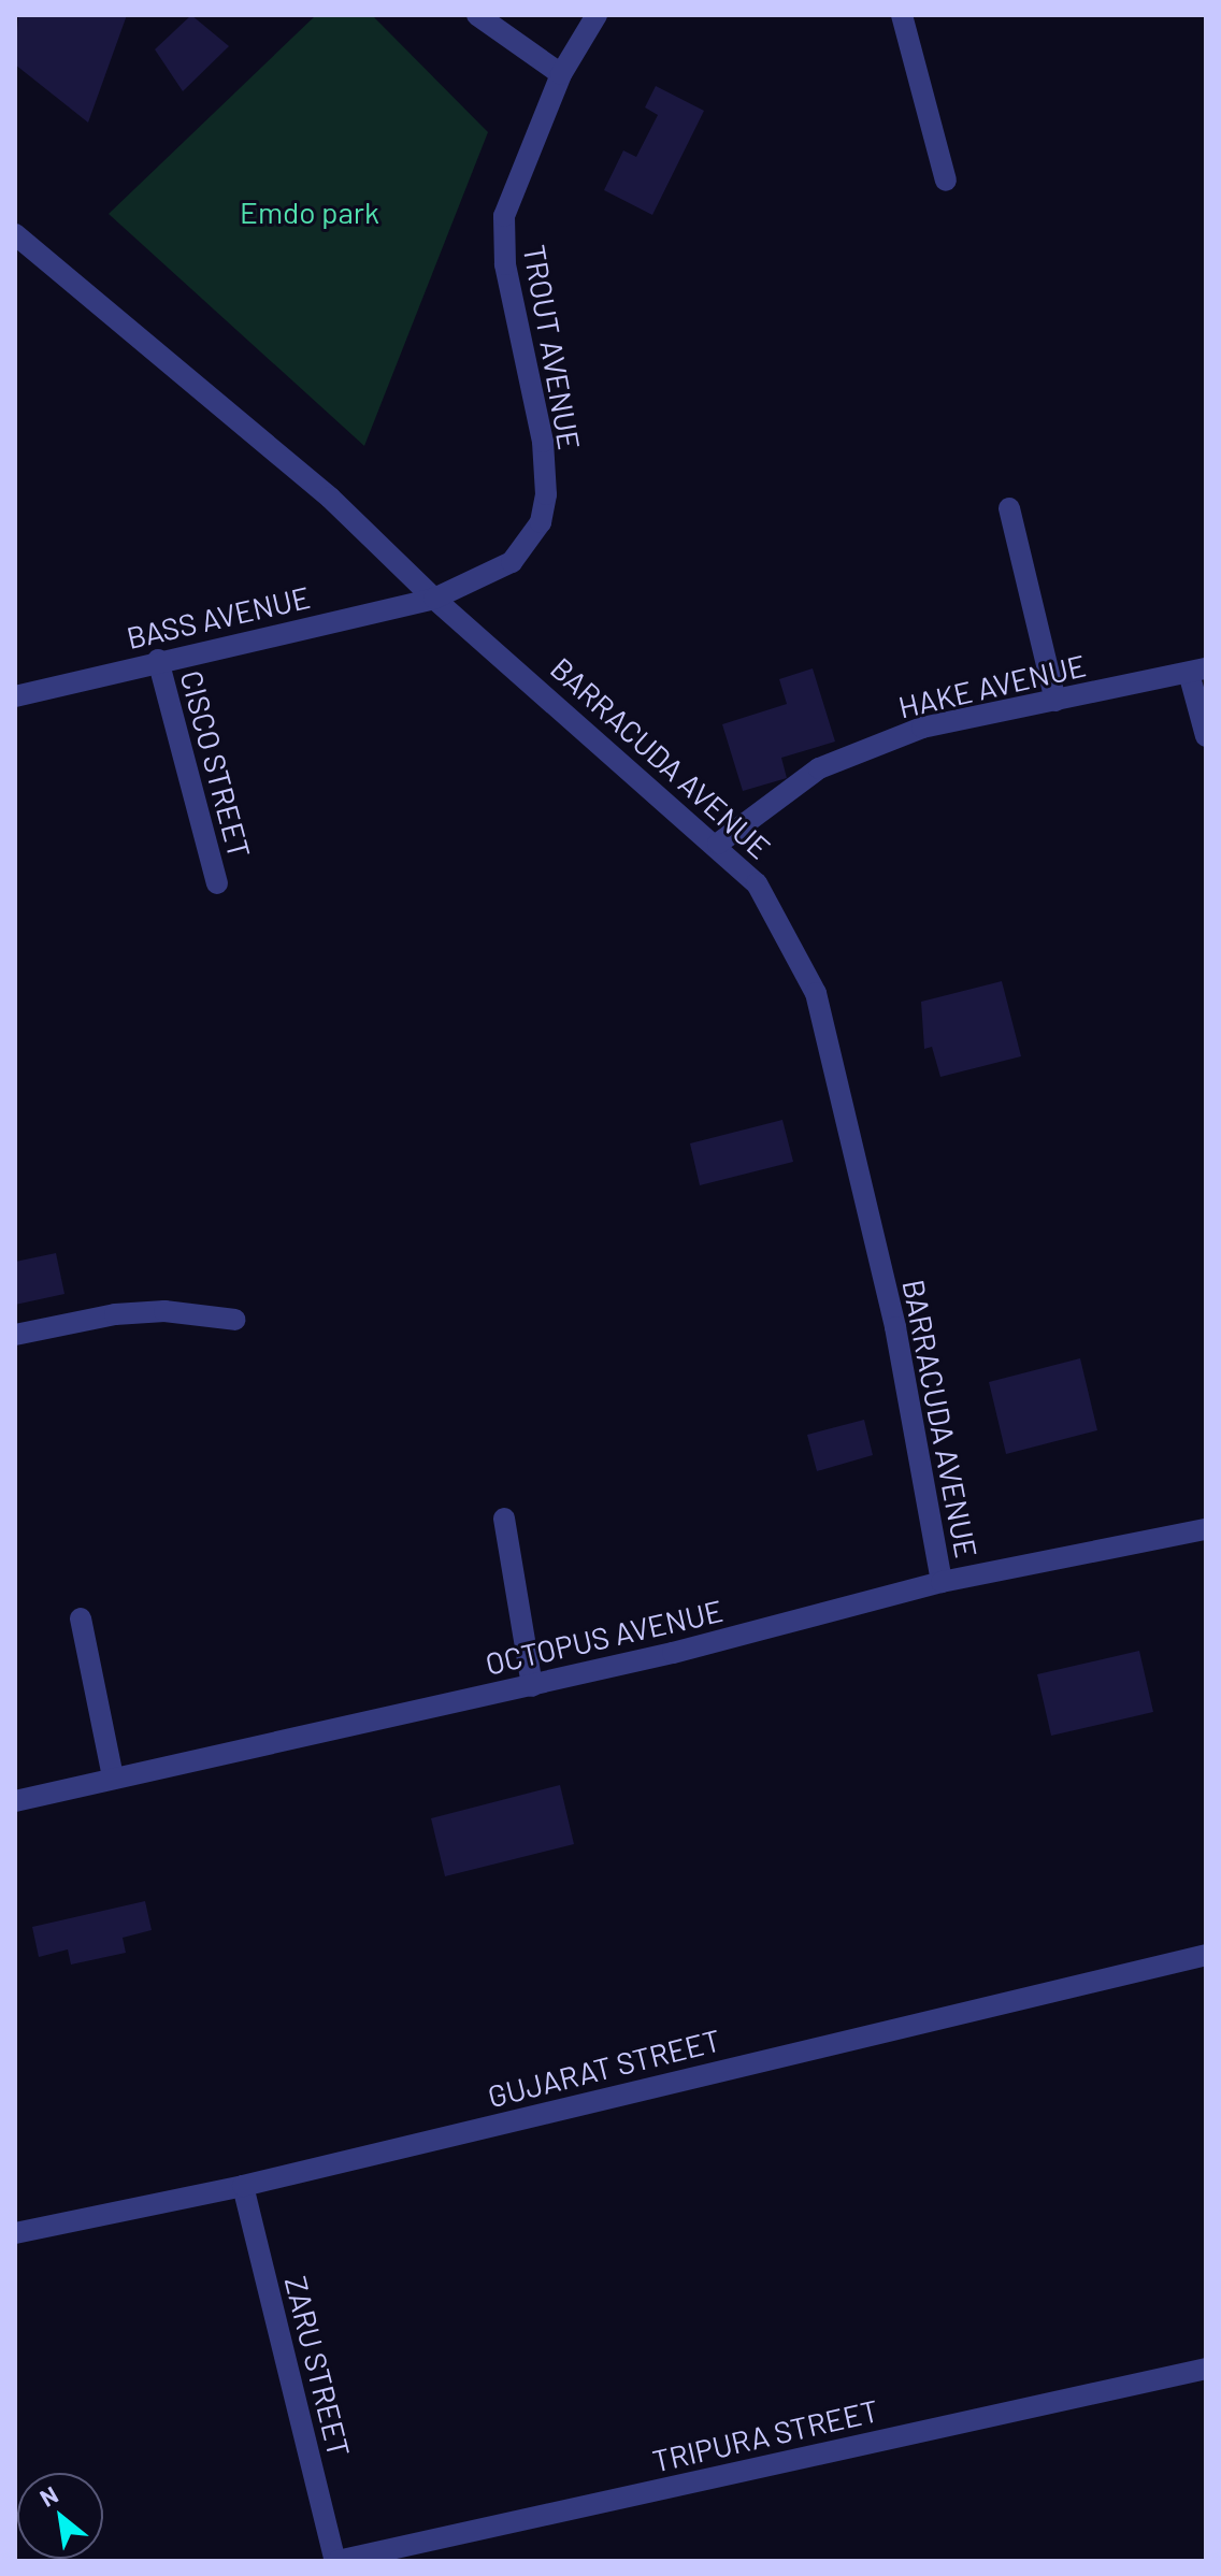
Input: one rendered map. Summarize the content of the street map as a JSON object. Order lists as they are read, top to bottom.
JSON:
{
  "streets": {
    "street": [
      "TROUT AVENUE",
      "BASS AVENUE",
      "HAKE AVENUE",
      "BARRACUDA AVENUE",
      "CISCO STREET",
      "OCTOPUS AVENUE",
      "GUJARAT STREET",
      "ZARU STREET",
      "TRIPURA STREET"
    ]
  },
  "crossings": [
    ["TROUT AVENUE", "BASS AVENUE"],
    ["TROUT AVENUE", "BARRACUDA AVENUE"],
    ["BASS AVENUE", "BARRACUDA AVENUE"],
    ["BASS AVENUE", "CISCO STREET"],
    ["HAKE AVENUE", "BARRACUDA AVENUE"],
    ["BARRACUDA AVENUE", "OCTOPUS AVENUE"],
    ["GUJARAT STREET", "ZARU STREET"],
    ["ZARU STREET", "TRIPURA STREET"]
  ],
  "parks": ["Emdo park"],
  "north": "top left"
}
